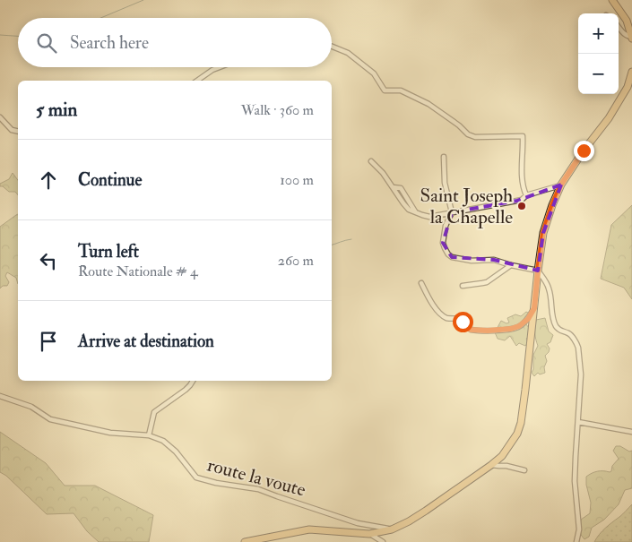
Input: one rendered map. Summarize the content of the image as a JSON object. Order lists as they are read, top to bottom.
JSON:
{
  "streets": {
    "street": ["route la voute"]
  },
  "places": ["Saint Joseph la Chapelle"],
  "page": {
    "map_buttons": ["+", "−"],
    "search": "Search here",
    "heading": ["5 min", "Walk · 360 m"],
    "list": [
      ["Continue", "100 m"],
      ["Turn left", "Route Nationale # 4", "260 m"],
      "Arrive at destination"
    ]
  }
}
